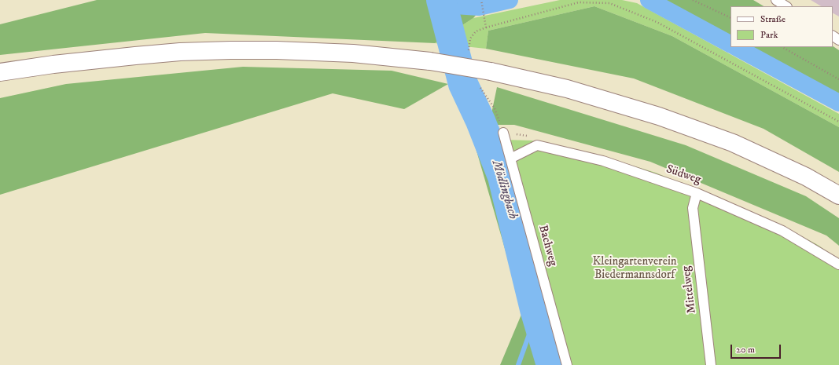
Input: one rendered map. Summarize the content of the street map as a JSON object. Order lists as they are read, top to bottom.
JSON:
{
  "streets": {
    "lane": ["Südweg", "Bachweg", "Mittelweg"]
  },
  "crossings": [
    ["Südweg", "Bachweg"],
    ["Südweg", "Mittelweg"]
  ],
  "water": ["Mödlingbach"],
  "parks": ["Kleingartenverein Biedermannsdorf"],
  "legend": ["Straße", "Park"],
  "scale_bar": "20 m"
}
